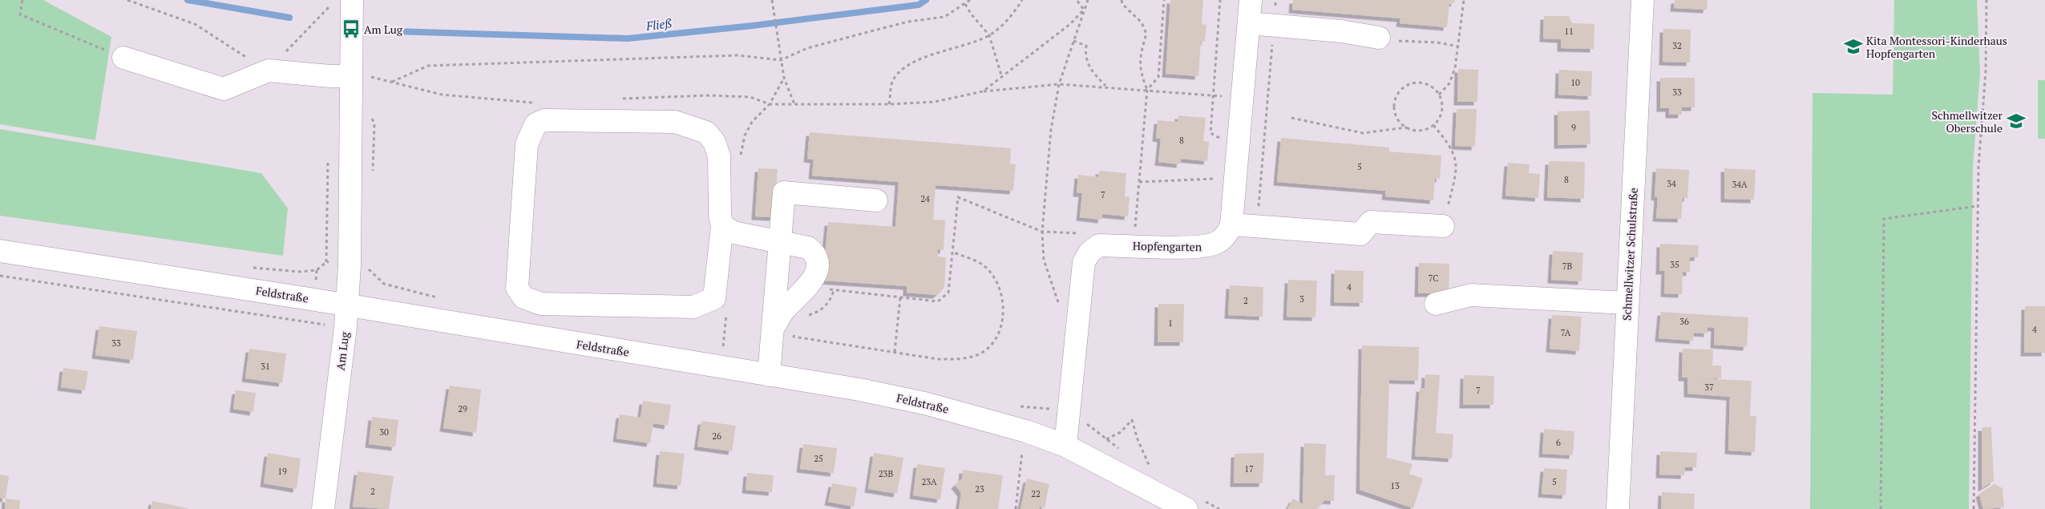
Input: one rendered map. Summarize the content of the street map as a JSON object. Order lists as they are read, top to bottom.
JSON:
{
  "streets": {
    "street": [
      "Hopfengarten",
      "Schmellwitzer Schulstraße",
      "Feldstraße",
      "Am Lug"
    ]
  },
  "crossings": [
    ["Hopfengarten", "Feldstraße"],
    ["Feldstraße", "Am Lug"]
  ],
  "water": ["Fließ"],
  "places": {
    "bus stop": ["Am Lug"],
    "school or university": ["Kita Montessori-Kinderhaus Hopfengarten", "Schmellwitzer Oberschule"]
  },
  "house_numbers": [
    "11",
    "32",
    "10",
    "33",
    "9",
    "8",
    "5",
    "8",
    "34",
    "34A",
    "7",
    "24",
    "35",
    "7B",
    "7C",
    "4",
    "3",
    "2",
    "36",
    "1",
    "4",
    "7A",
    "33",
    "31",
    "37",
    "7",
    "29",
    "30",
    "26",
    "6",
    "25",
    "17",
    "19",
    "23B",
    "23A",
    "5",
    "13",
    "23",
    "2",
    "22"
  ]
}
